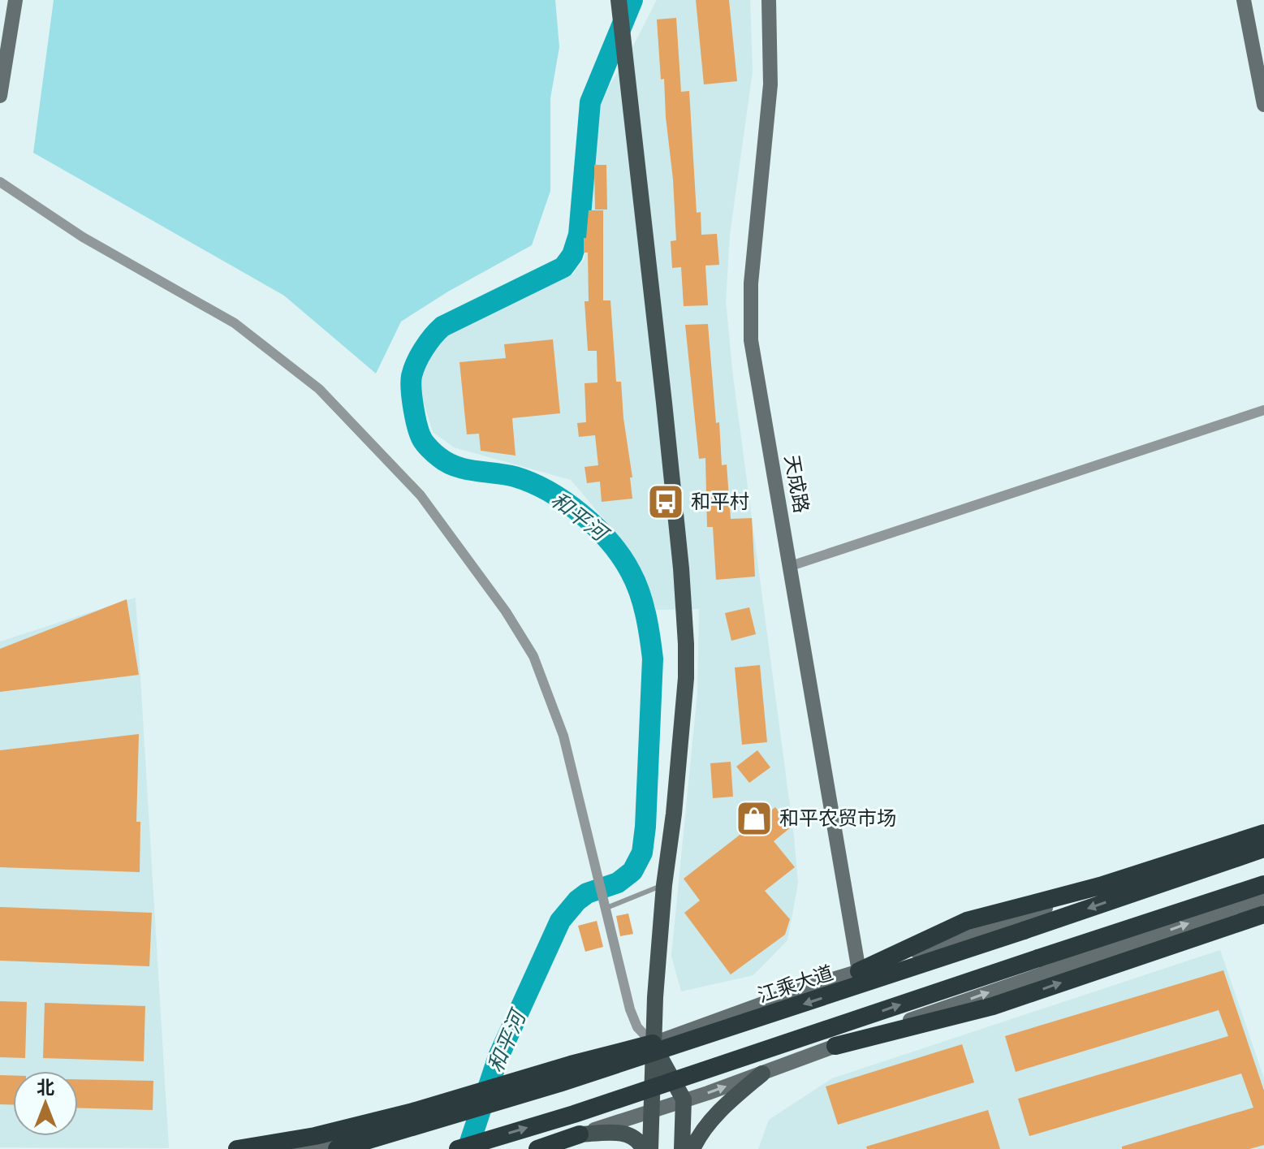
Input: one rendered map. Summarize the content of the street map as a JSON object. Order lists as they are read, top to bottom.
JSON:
{
  "streets": {
    "highway": ["江乘大道"],
    "street": ["天成路"]
  },
  "water": ["和平河"],
  "places": {
    "bus stop": ["和平村"],
    "shop": ["和平农贸市场"]
  },
  "north": "top"
}
